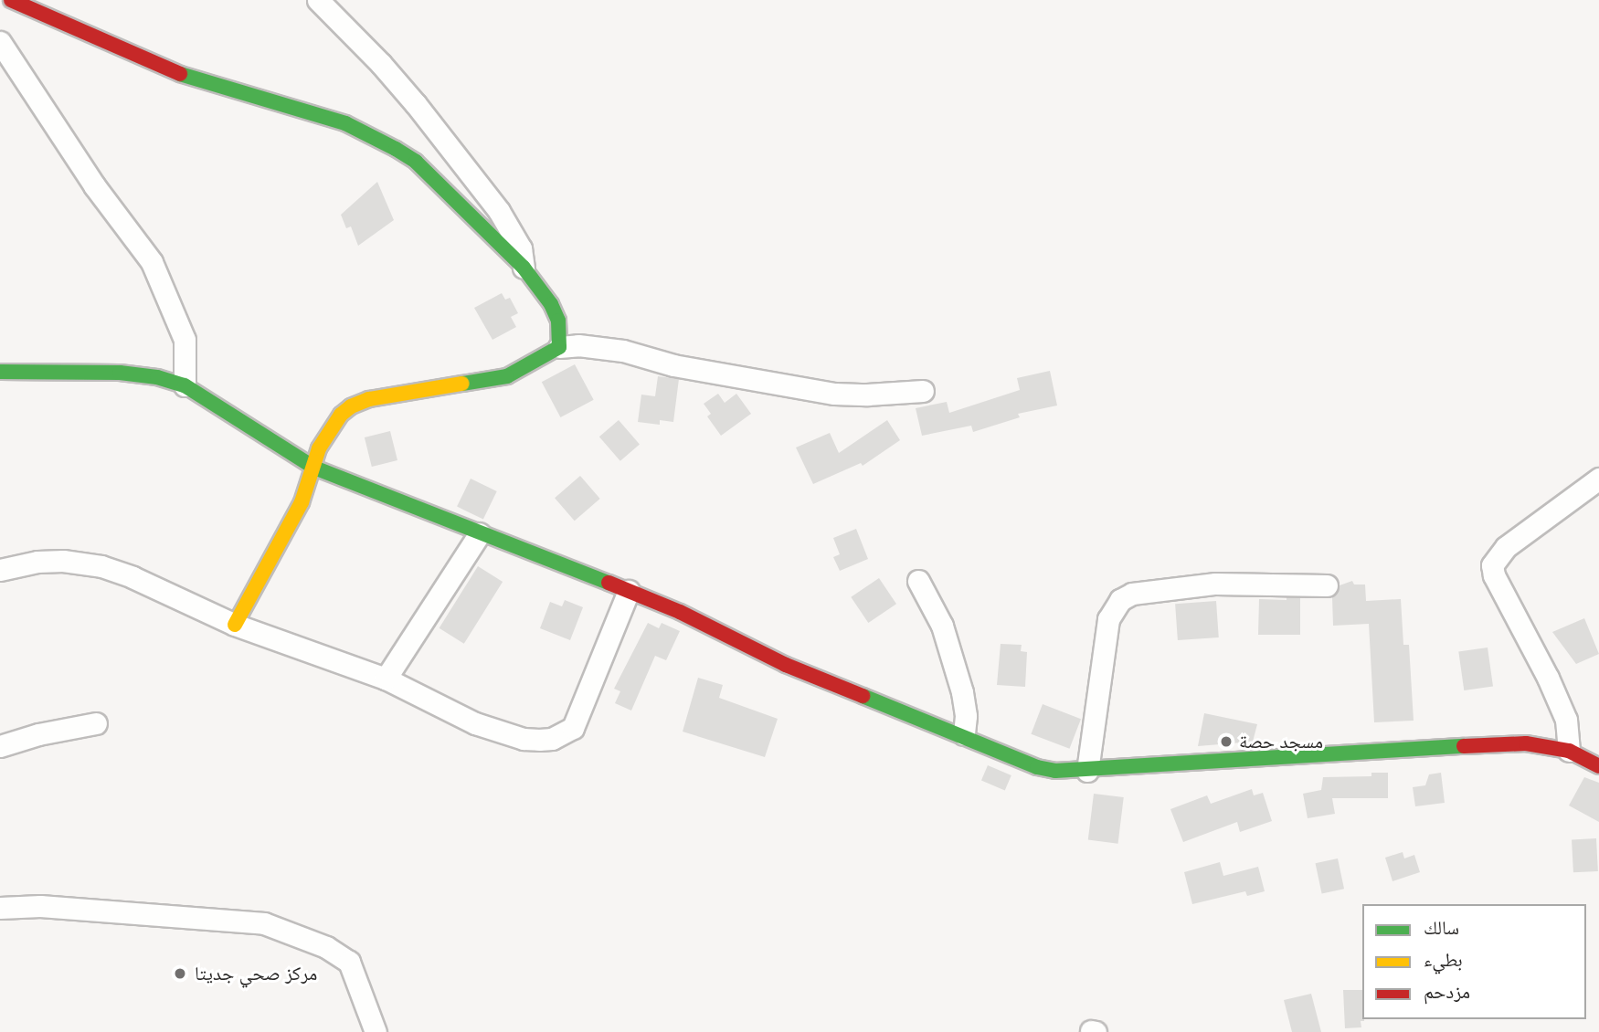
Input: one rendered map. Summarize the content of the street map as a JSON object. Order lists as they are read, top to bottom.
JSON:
{
  "places": ["مسجد حصة", "مركز صحي جديتا"],
  "legend": ["سالك", "بطيء", "مزدحم"]
}
